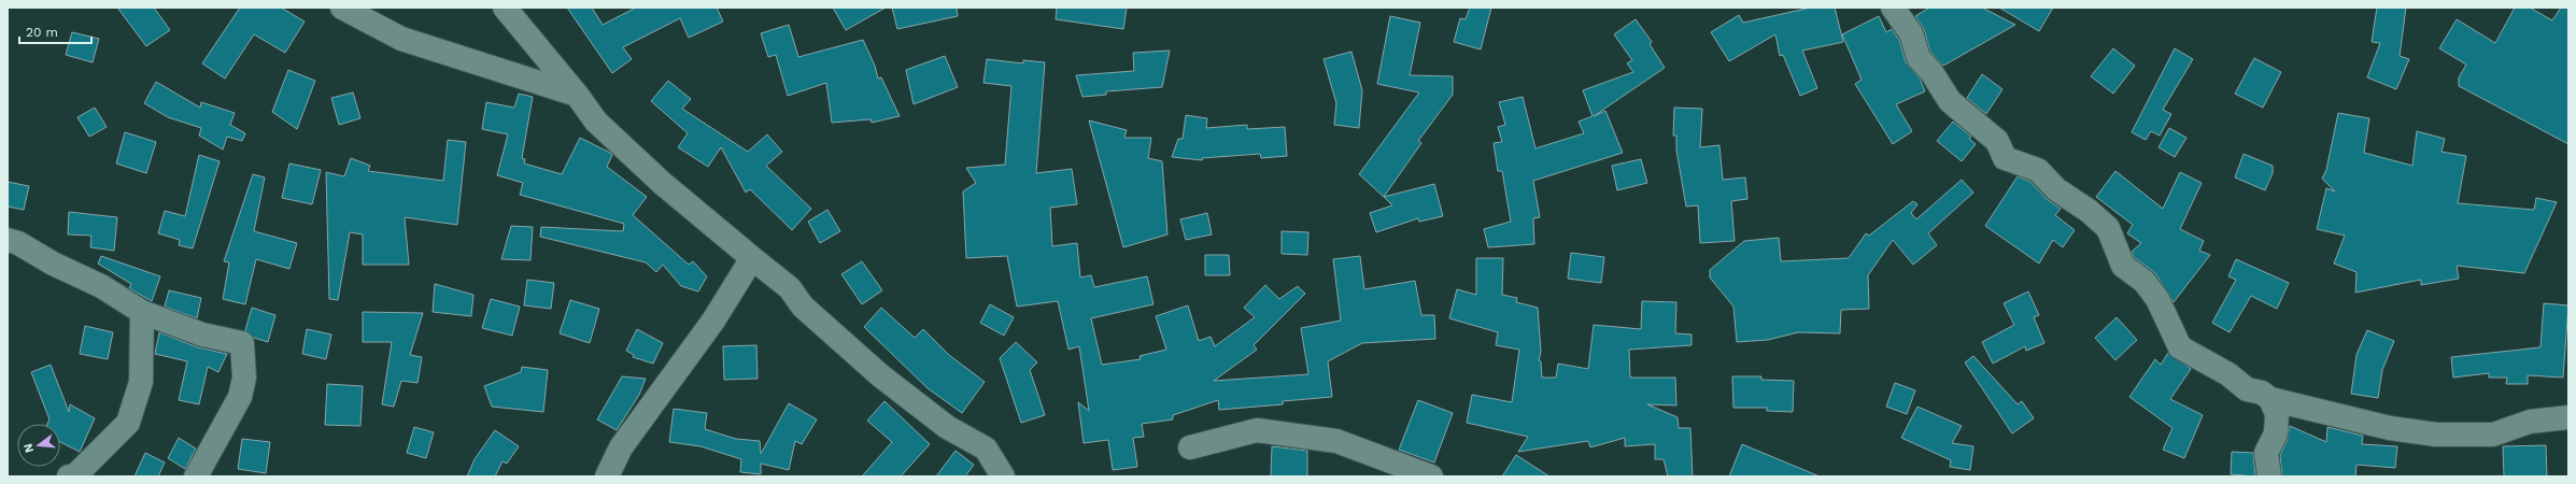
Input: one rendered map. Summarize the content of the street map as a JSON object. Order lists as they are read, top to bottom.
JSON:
{
  "scale_bar": "20 m",
  "north": "left"
}
